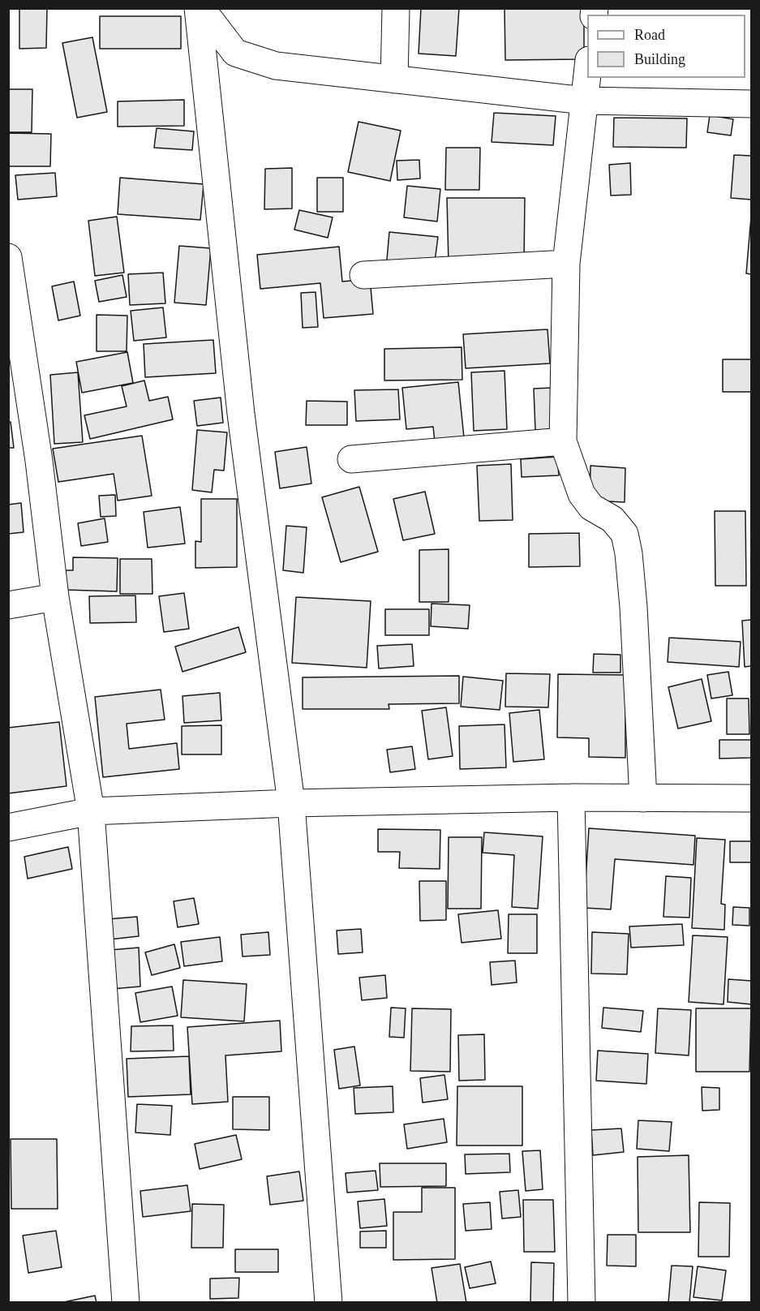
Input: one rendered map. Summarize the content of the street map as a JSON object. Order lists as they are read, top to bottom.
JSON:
{
  "legend": ["Road", "Building"]
}
